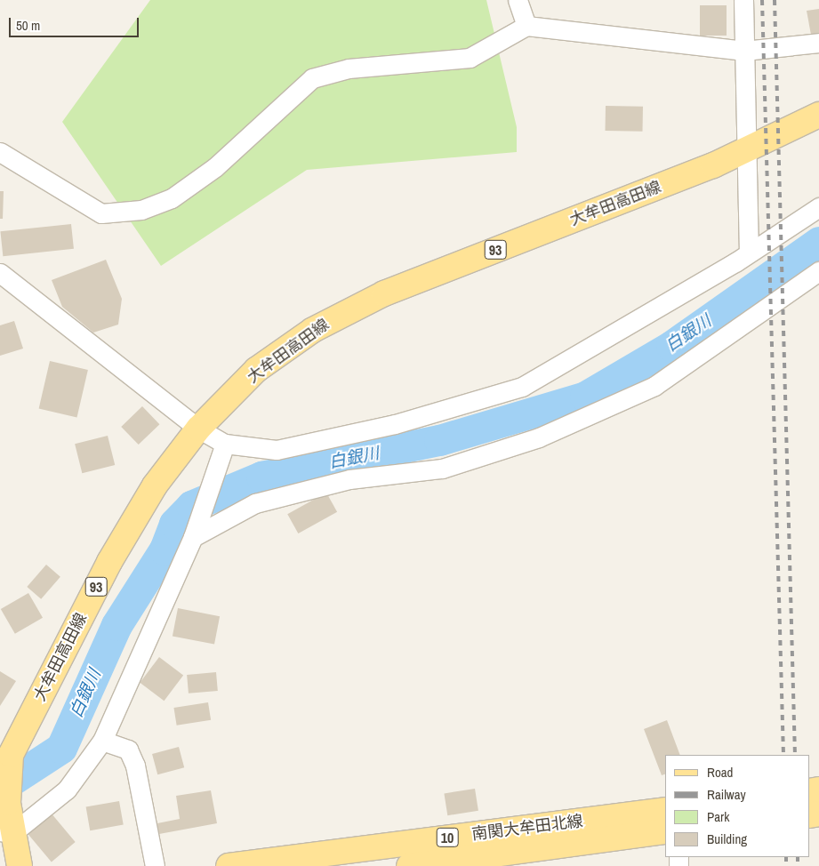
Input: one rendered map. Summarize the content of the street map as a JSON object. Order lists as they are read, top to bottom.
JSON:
{
  "streets": {
    "main road": [
      "大牟田高田線",
      "93",
      "南関大牟田北線",
      "10"
    ]
  },
  "water": ["白銀川"],
  "legend": [
    "Road",
    "Railway",
    "Park",
    "Building"
  ],
  "scale_bar": "50 m"
}
